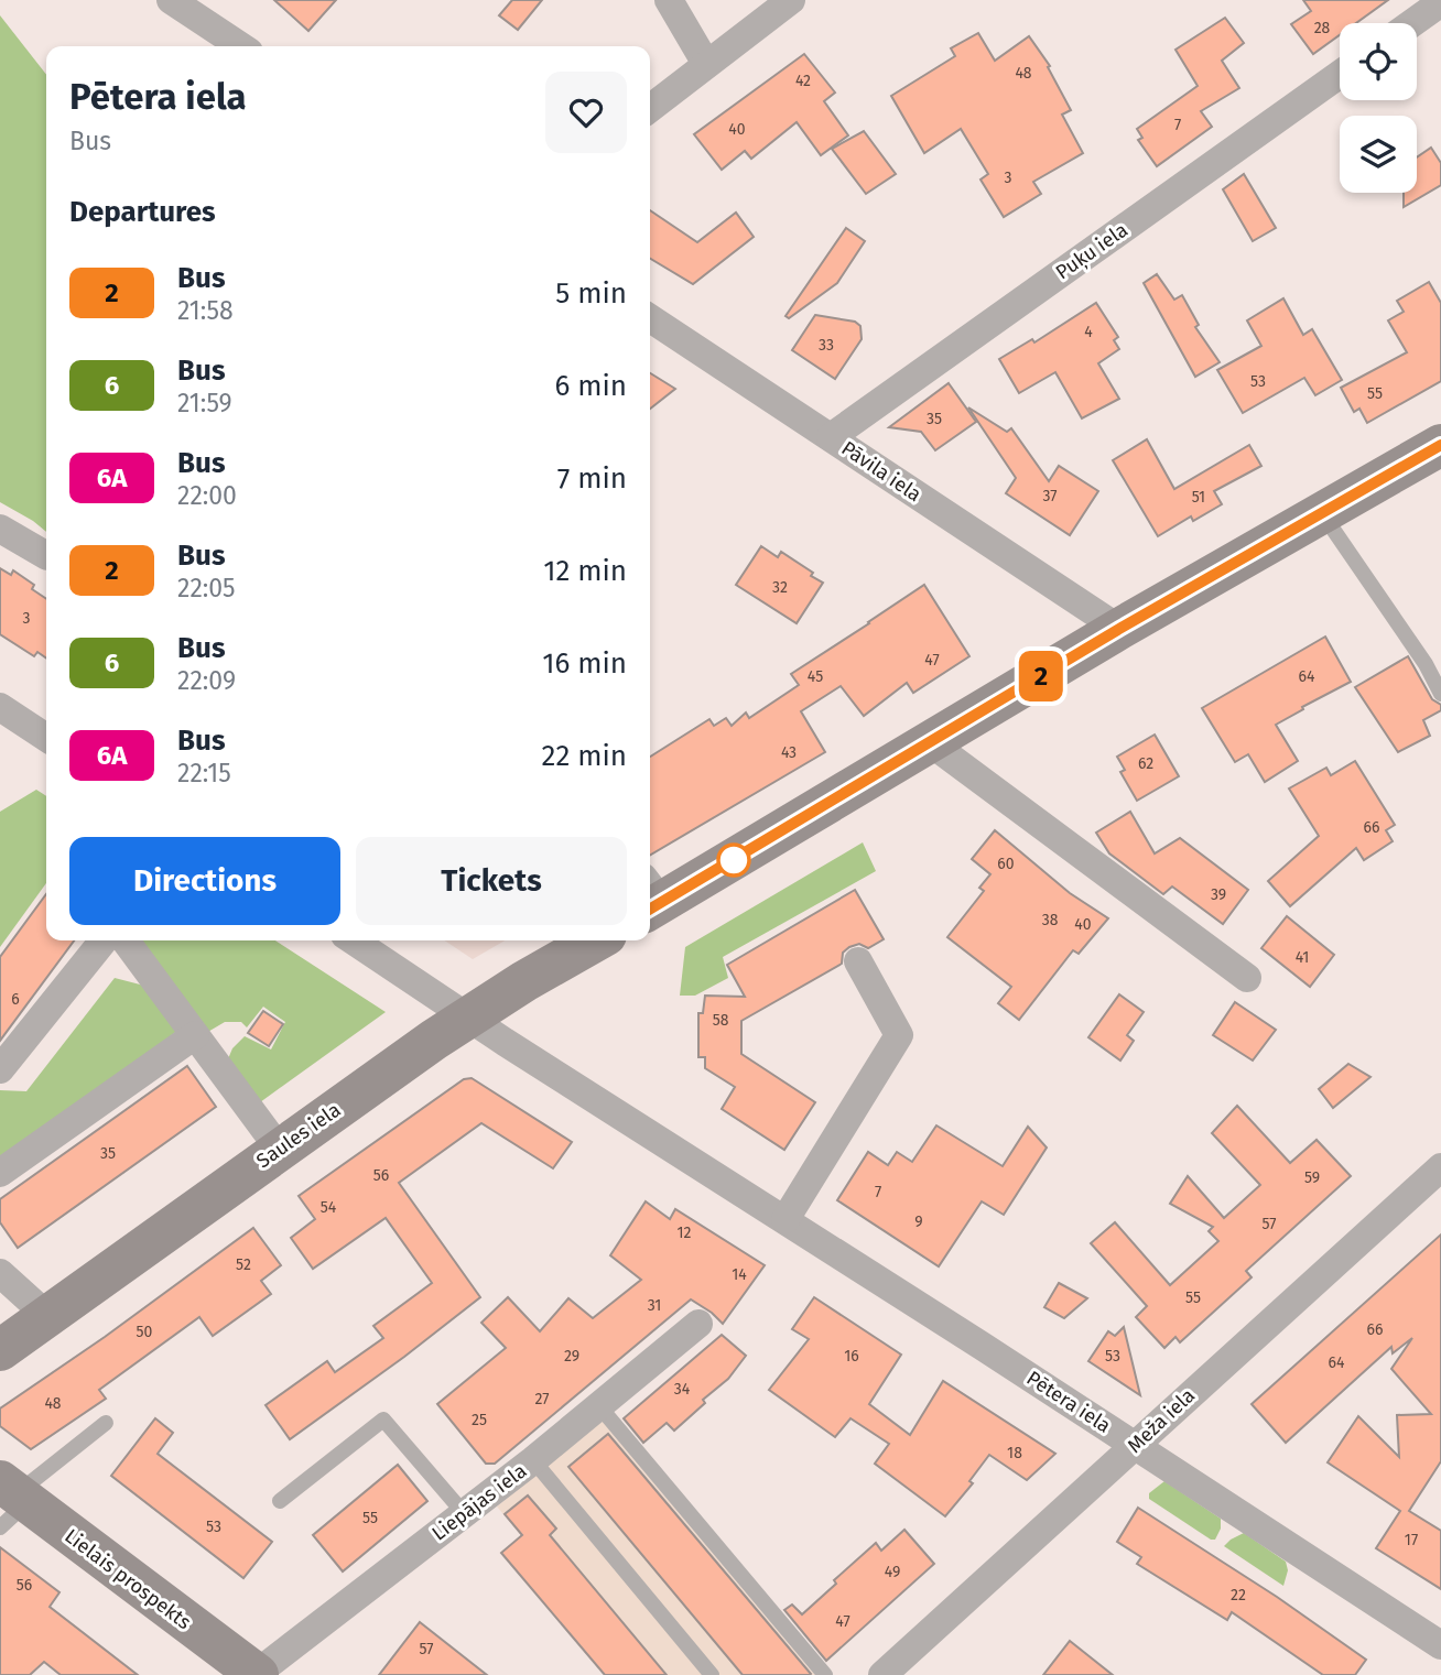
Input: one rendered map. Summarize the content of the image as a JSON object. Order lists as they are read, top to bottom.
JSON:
{
  "streets": {
    "street": [
      "Puķu iela",
      "Pāvila iela",
      "Saules iela",
      "Pētera iela",
      "Meža iela",
      "Liepājas iela",
      "Lielais prospekts"
    ]
  },
  "crossings": [
    ["Puķu iela", "Pāvila iela"],
    ["Saules iela", "Pētera iela"],
    ["Pētera iela", "Meža iela"],
    ["Liepājas iela", "Lielais prospekts"]
  ],
  "lines": ["bus line 2"],
  "house_numbers": [
    "28",
    "48",
    "42",
    "7",
    "40",
    "3",
    "4",
    "33",
    "53",
    "55",
    "35",
    "37",
    "51",
    "32",
    "3",
    "47",
    "45",
    "64",
    "43",
    "62",
    "66",
    "60",
    "39",
    "38",
    "40",
    "41",
    "6",
    "58",
    "35",
    "56",
    "59",
    "7",
    "54",
    "9",
    "57",
    "12",
    "52",
    "14",
    "55",
    "31",
    "66",
    "50",
    "29",
    "16",
    "53",
    "64",
    "34",
    "27",
    "48",
    "25",
    "18",
    "55",
    "53",
    "17",
    "49",
    "56",
    "22",
    "47",
    "57"
  ],
  "page": {
    "on_map": "2",
    "heading": [
      ["Pētera iela", "Bus"],
      "Departures"
    ],
    "list": [
      {
        "mark": "2",
        "name": "Bus",
        "note": "21:58",
        "value": "5 min"
      },
      {
        "mark": "6",
        "name": "Bus",
        "note": "21:59",
        "value": "6 min"
      },
      {
        "mark": "6A",
        "name": "Bus",
        "note": "22:00",
        "value": "7 min"
      },
      {
        "mark": "2",
        "name": "Bus",
        "note": "22:05",
        "value": "12 min"
      },
      {
        "mark": "6",
        "name": "Bus",
        "note": "22:09",
        "value": "16 min"
      },
      {
        "mark": "6A",
        "name": "Bus",
        "note": "22:15",
        "value": "22 min"
      }
    ],
    "buttons": ["Directions", "Tickets"]
  }
}
